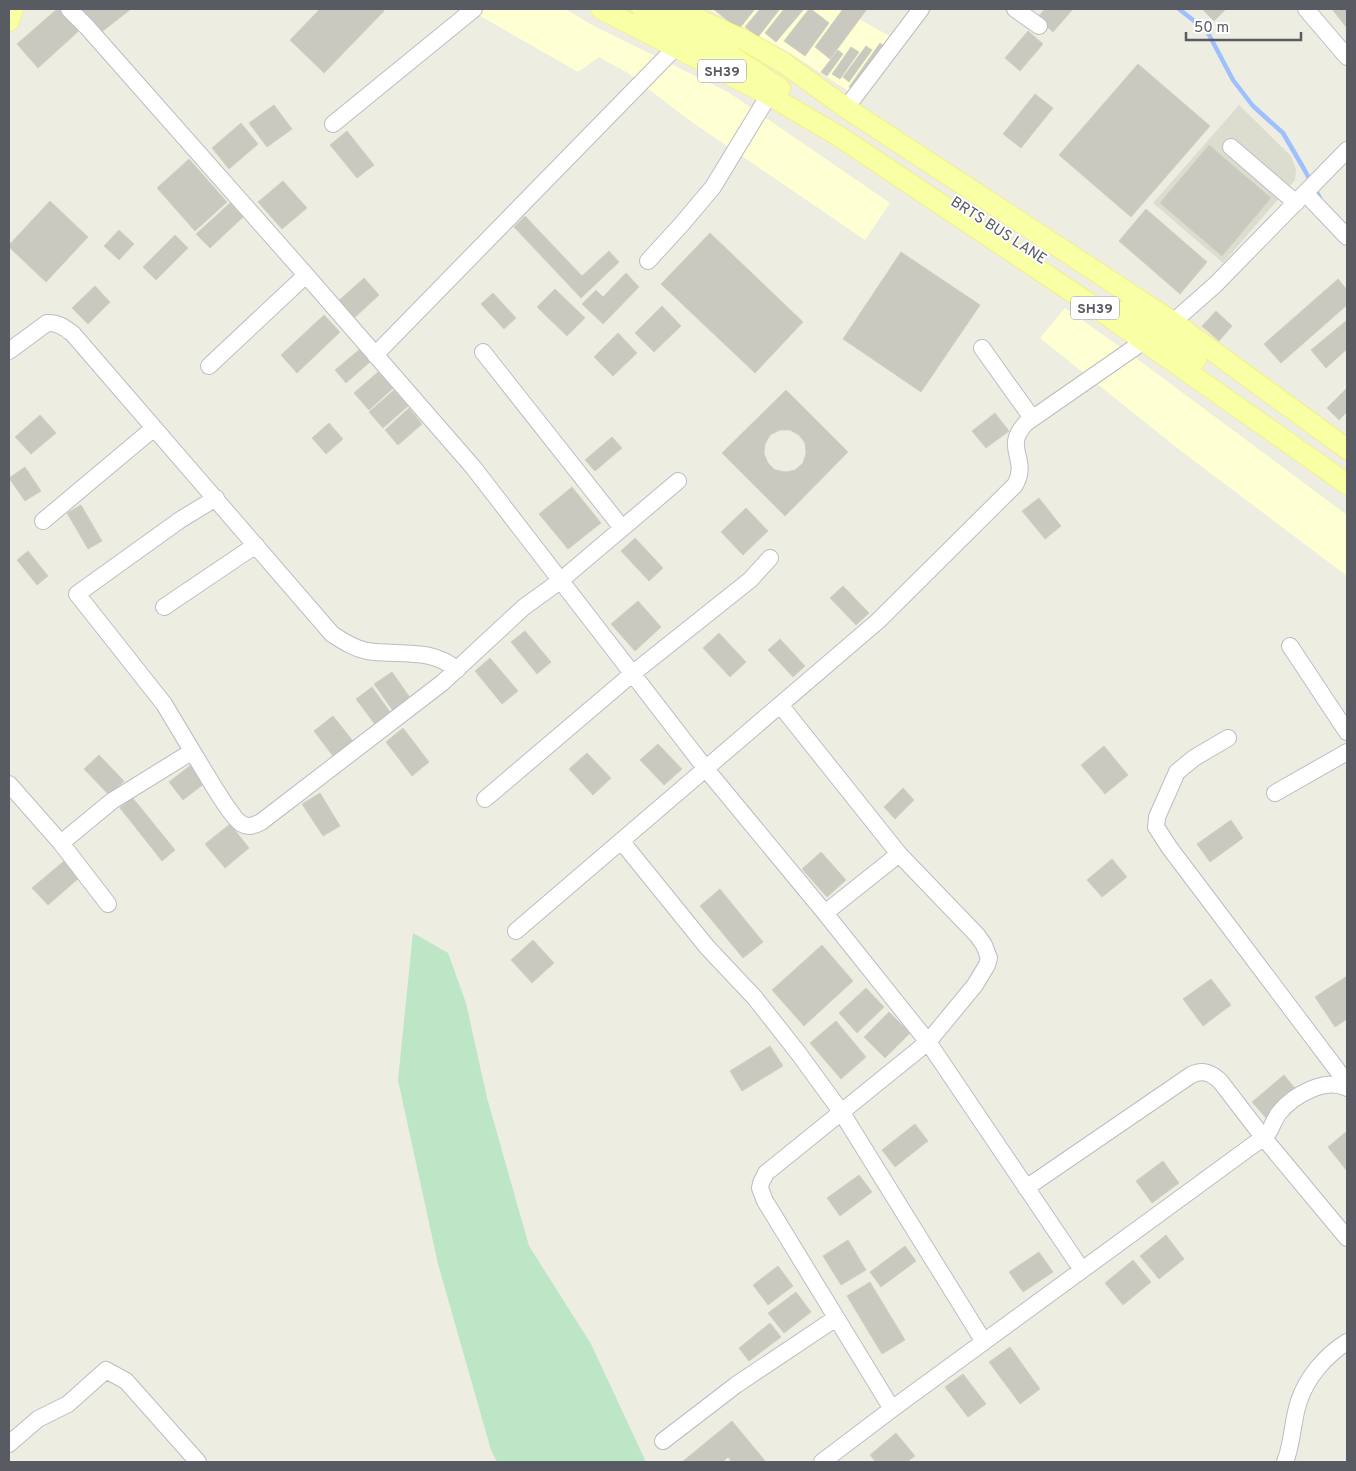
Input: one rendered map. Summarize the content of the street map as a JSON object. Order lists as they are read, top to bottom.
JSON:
{
  "streets": {
    "main road": ["SH39", "BRTS BUS LANE"]
  },
  "crossings": [
    ["SH39", "BRTS BUS LANE"]
  ],
  "scale_bar": "50 m"
}
